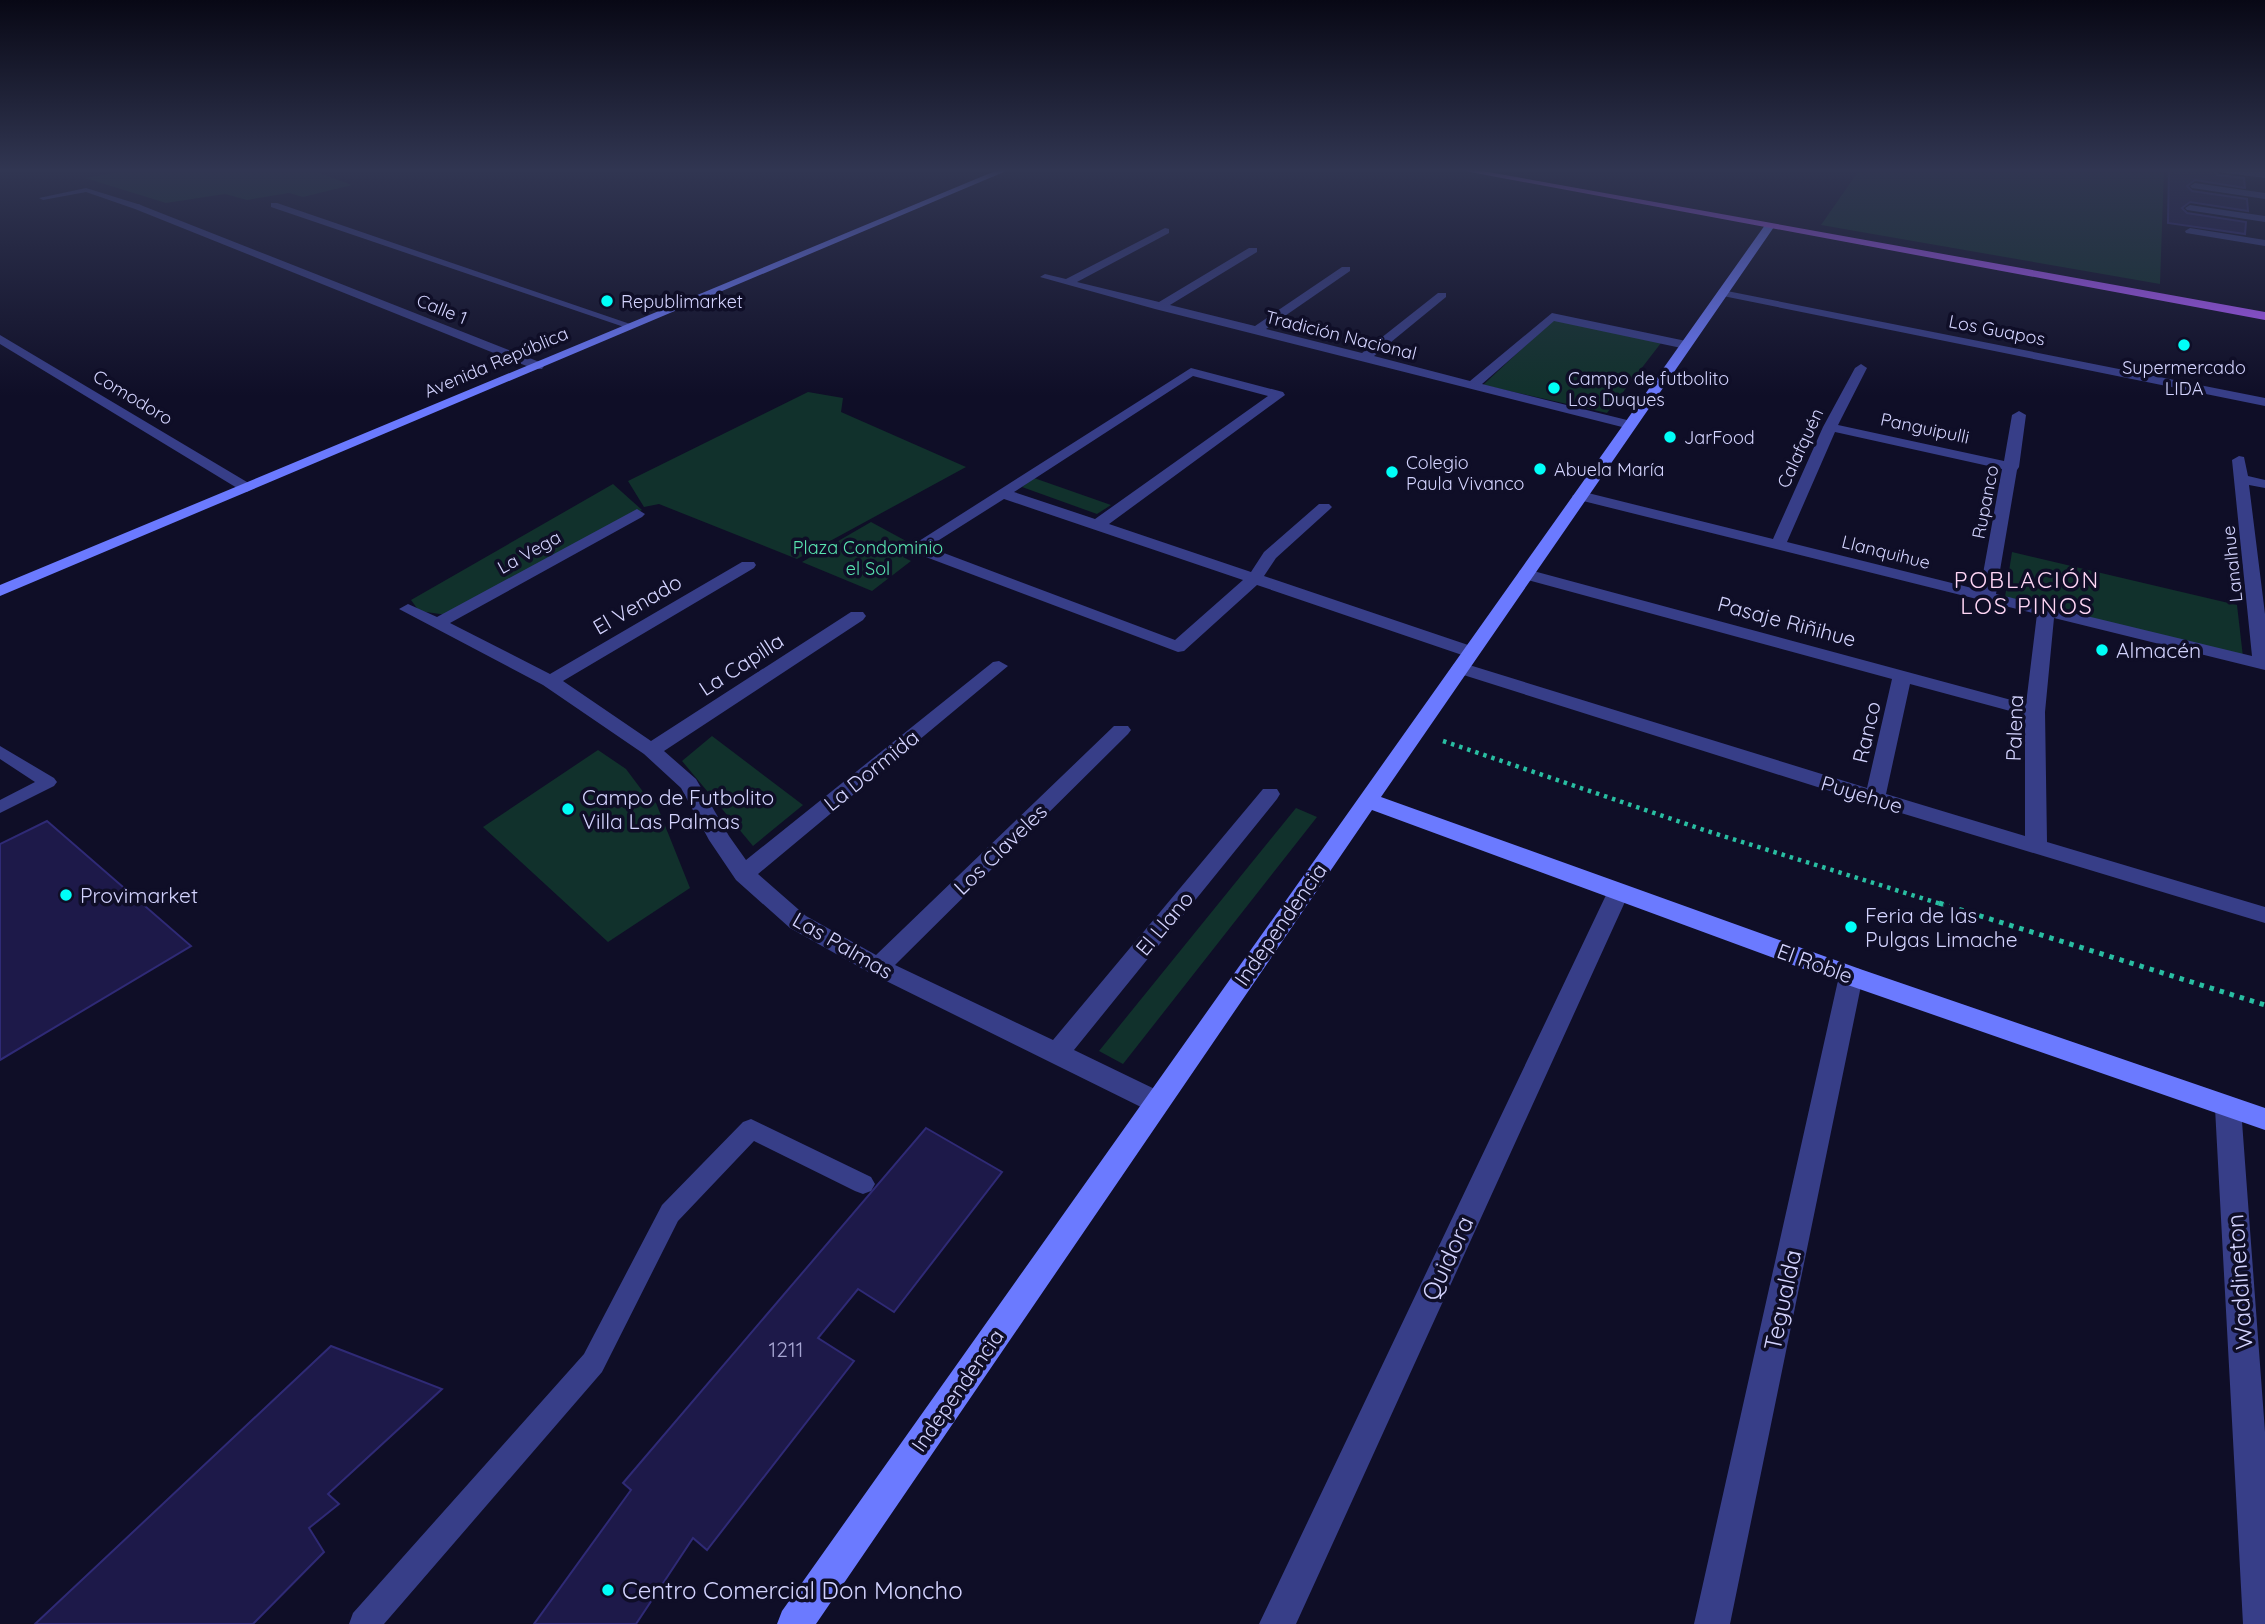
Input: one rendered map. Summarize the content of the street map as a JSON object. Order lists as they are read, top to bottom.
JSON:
{
  "streets": {
    "main road": ["Avenida República", "Independencia", "El Roble"],
    "street": [
      "Calle 1",
      "Los Guapos",
      "Tradición Nacional",
      "Comodoro",
      "Panguipulli",
      "Calafquén",
      "Rupanco",
      "La Vega",
      "Llanquihue",
      "Lanalhue",
      "El Venado",
      "Pasaje Riñihue",
      "La Capilla",
      "Palena",
      "Ranco",
      "La Dormida",
      "Puyehue",
      "Los Claveles",
      "El Llano",
      "Las Palmas",
      "Quidora",
      "Waddineton",
      "Tegualda"
    ]
  },
  "crossings": [
    ["Calle 1", "Avenida República"],
    ["Los Guapos", "Independencia"],
    ["Tradición Nacional", "Independencia"],
    ["Avenida República", "Comodoro"],
    ["Panguipulli", "Calafquén"],
    ["Panguipulli", "Rupanco"],
    ["Calafquén", "Llanquihue"],
    ["Rupanco", "Llanquihue"],
    ["La Vega", "Las Palmas"],
    ["Llanquihue", "Lanalhue"],
    ["Llanquihue", "Palena"],
    ["Llanquihue", "Independencia"],
    ["El Venado", "Las Palmas"],
    ["Pasaje Riñihue", "Palena"],
    ["Pasaje Riñihue", "Ranco"],
    ["Pasaje Riñihue", "Independencia"],
    ["La Capilla", "Las Palmas"],
    ["Palena", "Puyehue"],
    ["Ranco", "Puyehue"],
    ["La Dormida", "Las Palmas"],
    ["Puyehue", "Independencia"],
    ["Los Claveles", "Las Palmas"],
    ["El Llano", "Las Palmas"],
    ["Independencia", "Las Palmas"],
    ["Independencia", "El Roble"],
    ["El Roble", "Quidora"],
    ["El Roble", "Waddineton"],
    ["El Roble", "Tegualda"]
  ],
  "districts": ["POBLACIÓN LOS PINOS"],
  "parks": ["Plaza Condominio el Sol"],
  "places": [
    "Republimarket",
    "Supermercado LIDA",
    "Campo de futbolito Los Duques",
    "JarFood",
    "Abuela María",
    "Colegio Paula Vivanco",
    "Almacén",
    "Campo de Futbolito Villa Las Palmas",
    "Provimarket",
    "Feria de las Pulgas Limache",
    "Centro Comercial Don Moncho"
  ],
  "house_numbers": ["1211"]
}
